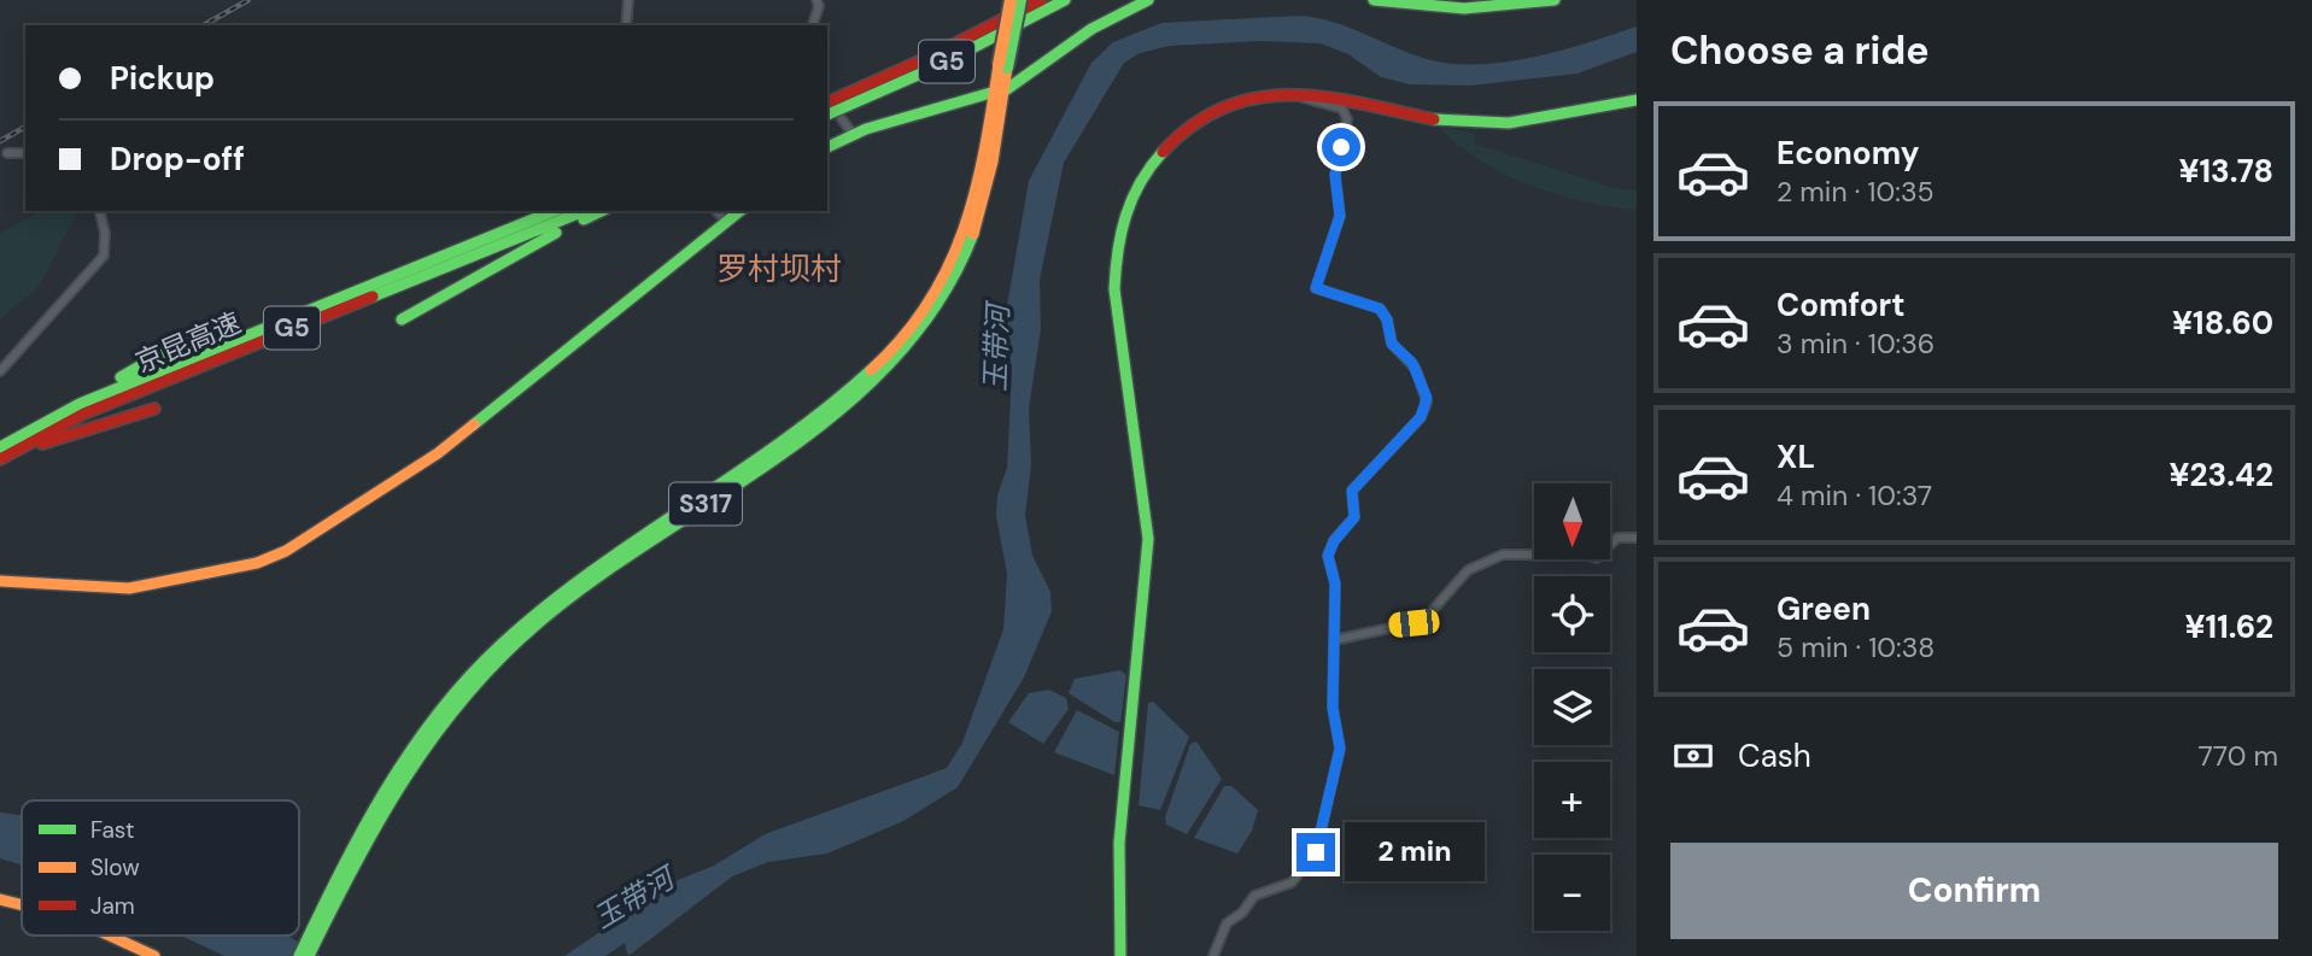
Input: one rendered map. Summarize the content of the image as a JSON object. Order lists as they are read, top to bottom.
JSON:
{
  "streets": {
    "main road": ["G5", "京昆高速", "S317"]
  },
  "districts": ["罗村坝村"],
  "water": ["玉带河"],
  "legend": ["Fast", "Slow", "Jam"],
  "north": "bottom",
  "page": {
    "heading": "Choose a ride",
    "banner": ["Pickup", "Drop-off"],
    "list": [
      {
        "name": "Economy",
        "note": "2 min · 10:35",
        "value": "¥13.78"
      },
      {
        "name": "Comfort",
        "note": "3 min · 10:36",
        "value": "¥18.60"
      },
      {
        "name": "XL",
        "note": "4 min · 10:37",
        "value": "¥23.42"
      },
      {
        "name": "Green",
        "note": "5 min · 10:38",
        "value": "¥11.62"
      }
    ],
    "map_buttons": ["+", "−"],
    "pay": ["Cash", "770 m"],
    "bubble": "2 min",
    "buttons": "Confirm"
  }
}
